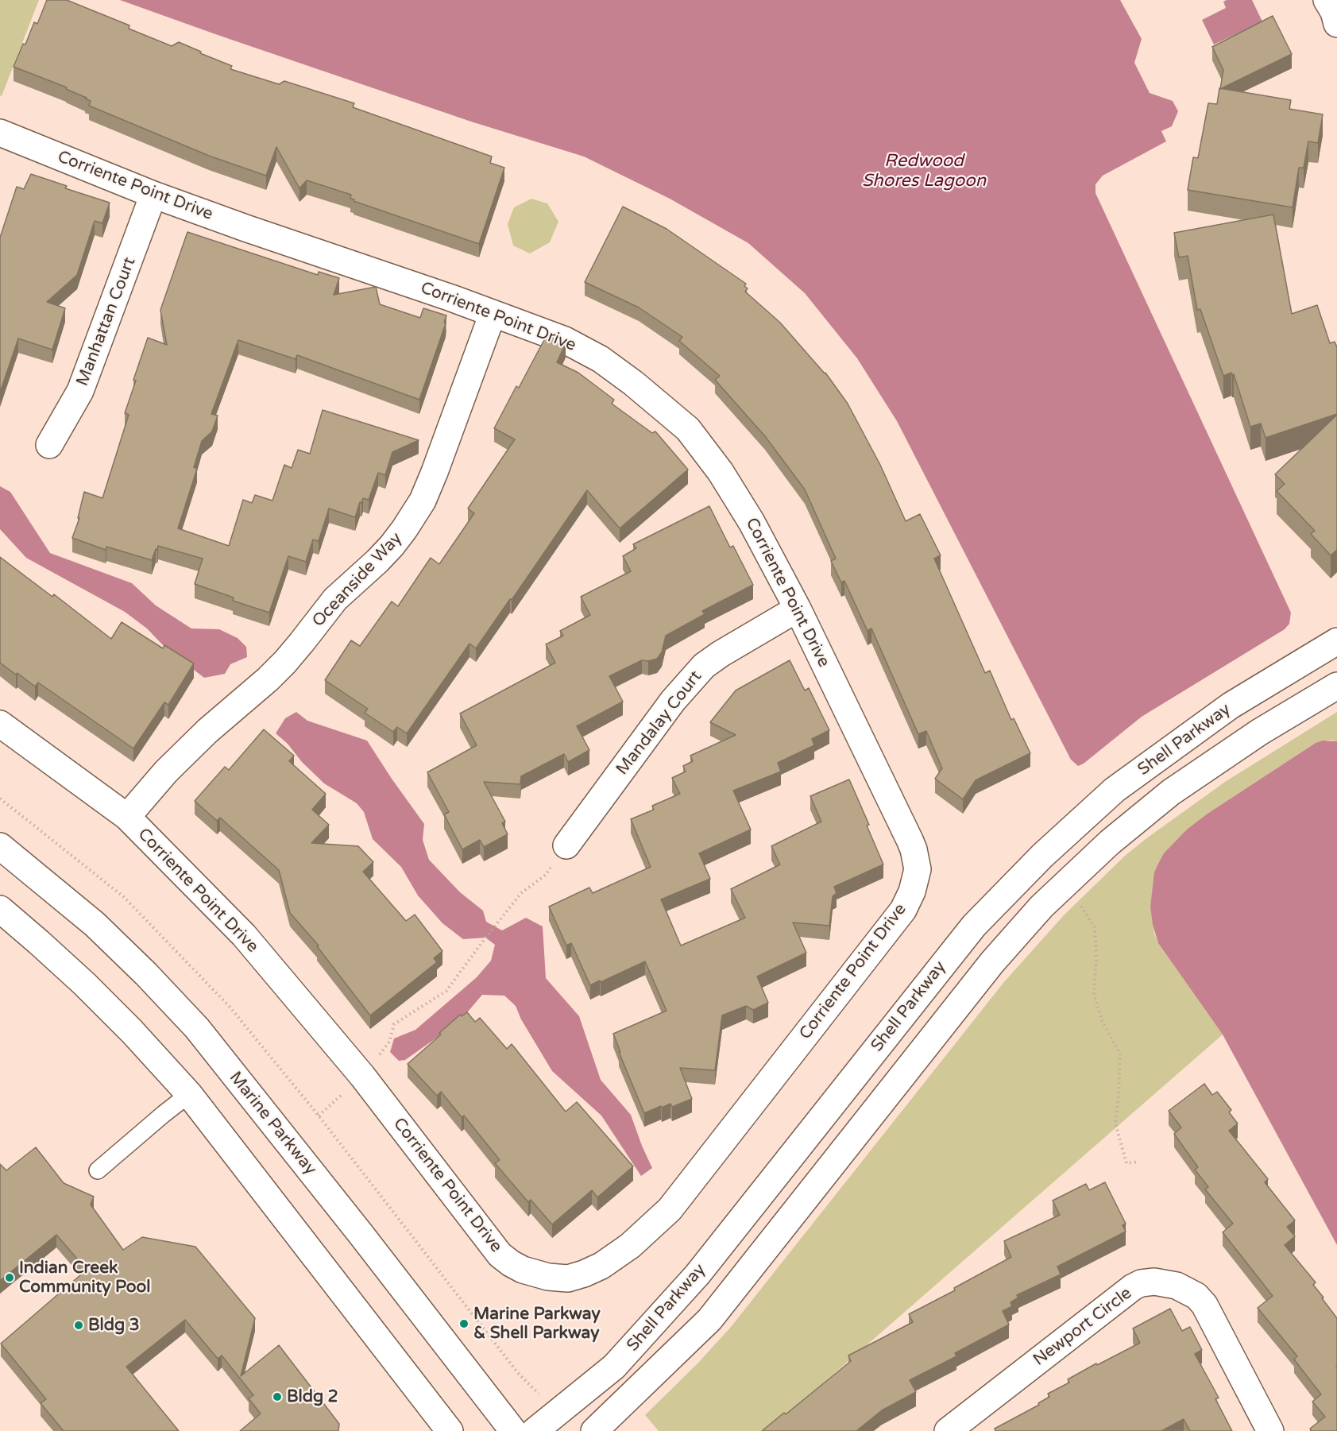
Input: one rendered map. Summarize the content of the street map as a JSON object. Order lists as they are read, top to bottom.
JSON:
{
  "streets": {
    "street": [
      "Corriente Point Drive",
      "Manhattan Court",
      "Oceanside Way",
      "Mandalay Court",
      "Shell Parkway",
      "Marine Parkway",
      "Newport Circle"
    ]
  },
  "crossings": [
    ["Corriente Point Drive", "Manhattan Court"],
    ["Corriente Point Drive", "Oceanside Way"],
    ["Corriente Point Drive", "Mandalay Court"]
  ],
  "water": ["Redwood Shores Lagoon"],
  "places": [
    "Indian Creek Community Pool",
    "Marine Parkway & Shell Parkway",
    "Bldg 3",
    "Bldg 2"
  ]
}
